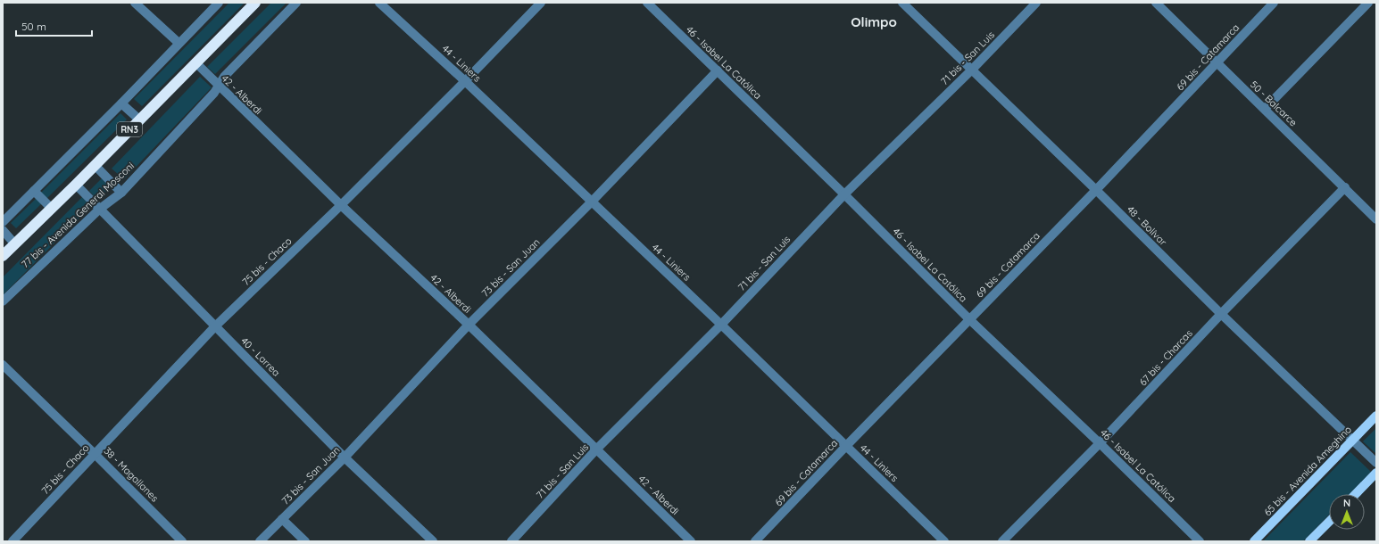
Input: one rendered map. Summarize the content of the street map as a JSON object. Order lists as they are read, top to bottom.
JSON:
{
  "streets": {
    "highway": ["RN3"],
    "main road": ["65 bis - Avenida Ameghino"],
    "street": [
      "69 bis - Catamarca",
      "71 bis - San Luis",
      "46 - Isabel La Católica",
      "44 - Liniers",
      "42 - Alberdi",
      "50 - Balcarce",
      "77 bis - Avenida General Mosconi",
      "48 - Bolívar",
      "75 bis - Chaco",
      "73 bis - San Juan",
      "40 - Larrea",
      "67 bis - Charcas",
      "38 - Magallanes"
    ]
  },
  "crossings": [
    ["69 bis - Catamarca", "46 - Isabel La Católica"],
    ["69 bis - Catamarca", "44 - Liniers"],
    ["69 bis - Catamarca", "50 - Balcarce"],
    ["69 bis - Catamarca", "48 - Bolívar"],
    ["71 bis - San Luis", "46 - Isabel La Católica"],
    ["71 bis - San Luis", "44 - Liniers"],
    ["71 bis - San Luis", "42 - Alberdi"],
    ["71 bis - San Luis", "48 - Bolívar"],
    ["46 - Isabel La Católica", "73 bis - San Juan"],
    ["46 - Isabel La Católica", "67 bis - Charcas"],
    ["44 - Liniers", "75 bis - Chaco"],
    ["44 - Liniers", "73 bis - San Juan"],
    ["42 - Alberdi", "RN3"],
    ["42 - Alberdi", "77 bis - Avenida General Mosconi"],
    ["42 - Alberdi", "75 bis - Chaco"],
    ["42 - Alberdi", "73 bis - San Juan"],
    ["50 - Balcarce", "67 bis - Charcas"],
    ["RN3", "40 - Larrea"],
    ["77 bis - Avenida General Mosconi", "40 - Larrea"],
    ["48 - Bolívar", "67 bis - Charcas"],
    ["48 - Bolívar", "65 bis - Avenida Ameghino"],
    ["75 bis - Chaco", "40 - Larrea"],
    ["75 bis - Chaco", "38 - Magallanes"],
    ["73 bis - San Juan", "40 - Larrea"]
  ],
  "districts": ["Olimpo"],
  "scale_bar": "50 m",
  "north": "top"
}
